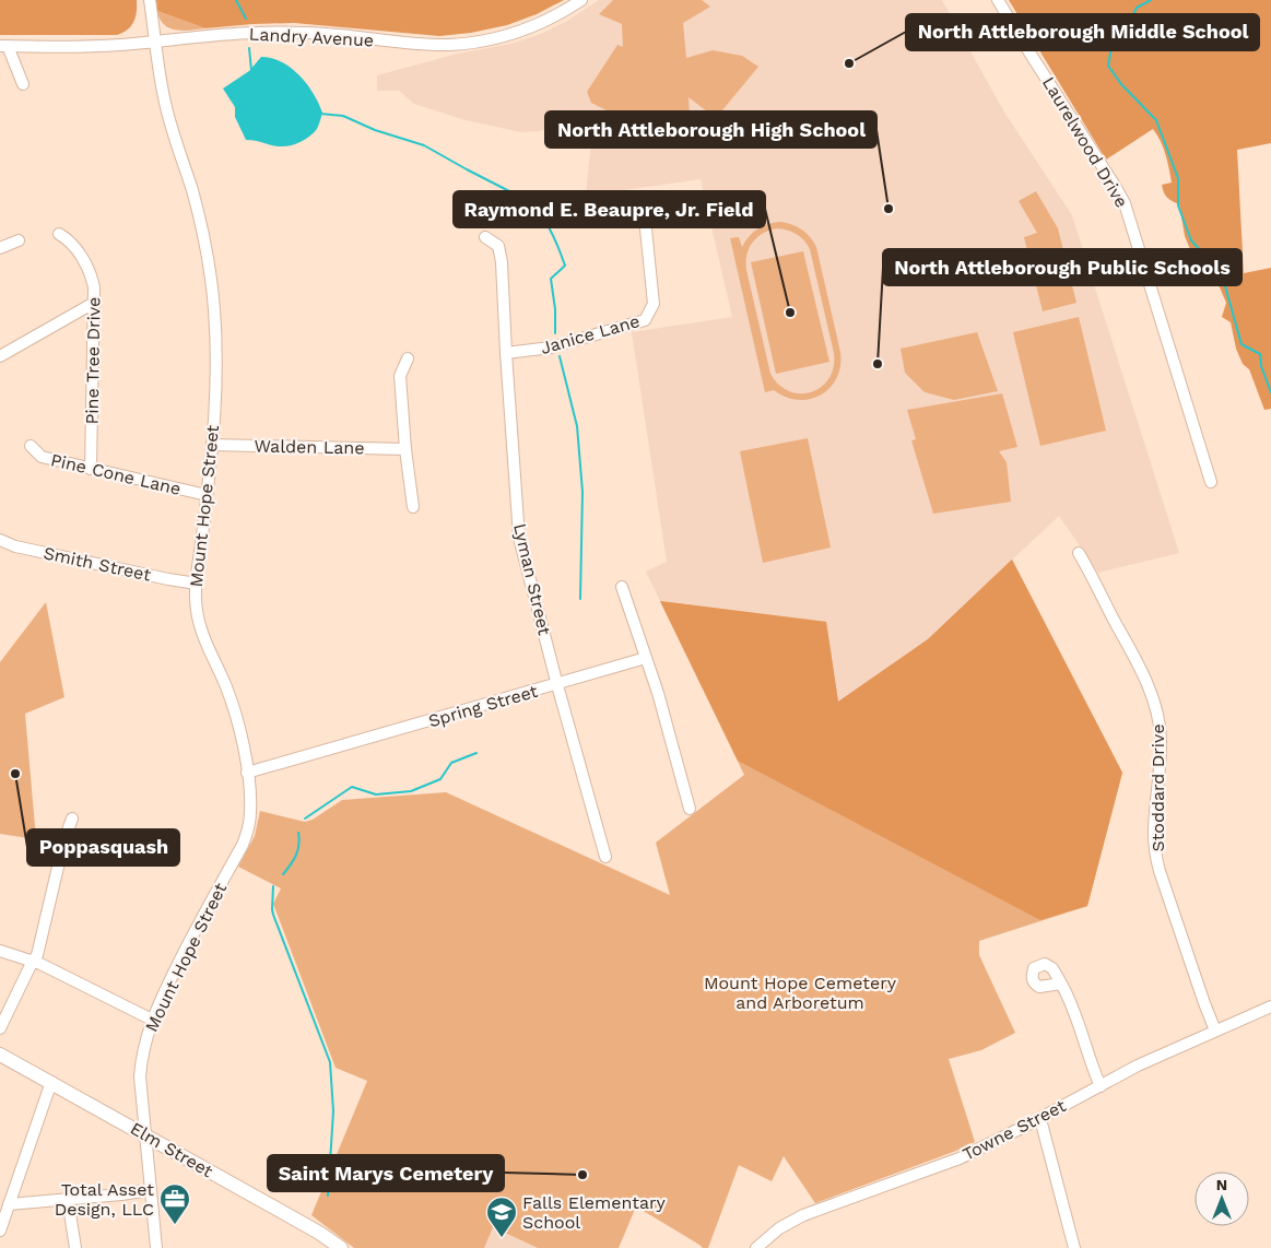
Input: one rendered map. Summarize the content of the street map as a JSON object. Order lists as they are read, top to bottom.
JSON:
{
  "streets": {
    "main road": ["Elm Street"],
    "street": [
      "Landry Avenue",
      "Laurelwood Drive",
      "Janice Lane",
      "Pine Tree Drive",
      "Walden Lane",
      "Pine Cone Lane",
      "Mount Hope Street",
      "Smith Street",
      "Lyman Street",
      "Spring Street",
      "Stoddard Drive",
      "Towne Street"
    ]
  },
  "crossings": [
    ["Landry Avenue", "Mount Hope Street"],
    ["Janice Lane", "Lyman Street"],
    ["Pine Tree Drive", "Pine Cone Lane"],
    ["Walden Lane", "Mount Hope Street"],
    ["Pine Cone Lane", "Mount Hope Street"],
    ["Mount Hope Street", "Smith Street"],
    ["Mount Hope Street", "Spring Street"],
    ["Mount Hope Street", "Elm Street"],
    ["Lyman Street", "Spring Street"],
    ["Stoddard Drive", "Towne Street"]
  ],
  "parks": ["Mount Hope Cemetery and Arboretum"],
  "places": {
    "other": [
      "North Attleborough Middle School",
      "North Attleborough High School",
      "Raymond E. Beaupre, Jr. Field",
      "North Attleborough Public Schools",
      "Poppasquash",
      "Saint Marys Cemetery"
    ],
    "office": ["Total Asset Design, LLC"],
    "school or university": ["Falls Elementary School"]
  },
  "north": "top"
}
